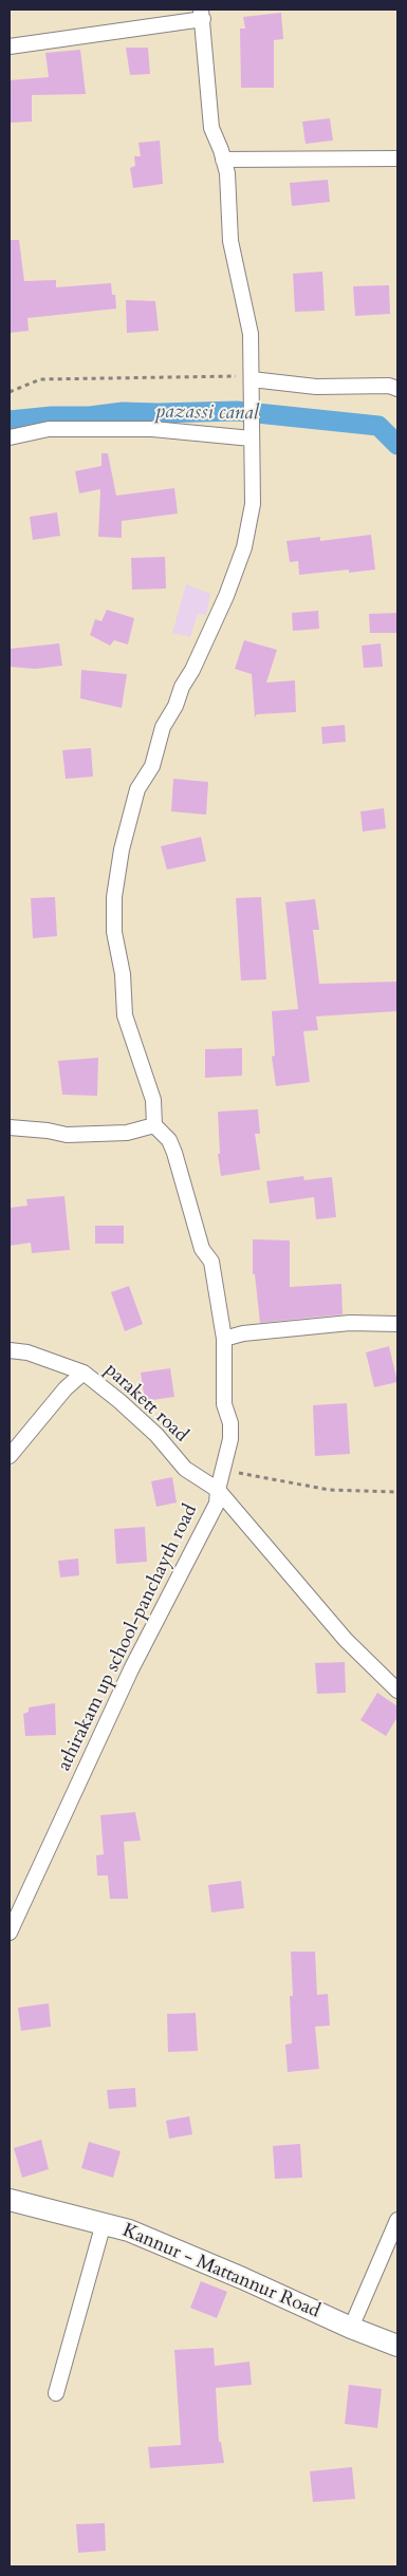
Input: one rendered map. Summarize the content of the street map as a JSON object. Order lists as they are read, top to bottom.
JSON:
{
  "streets": {
    "main road": ["Kannur - Mattannur Road"],
    "street": ["parakett road", "athirakam up school-panchayth road"]
  },
  "crossings": [
    ["parakett road", "athirakam up school-panchayth road"]
  ],
  "water": ["pazassi canal"]
}
